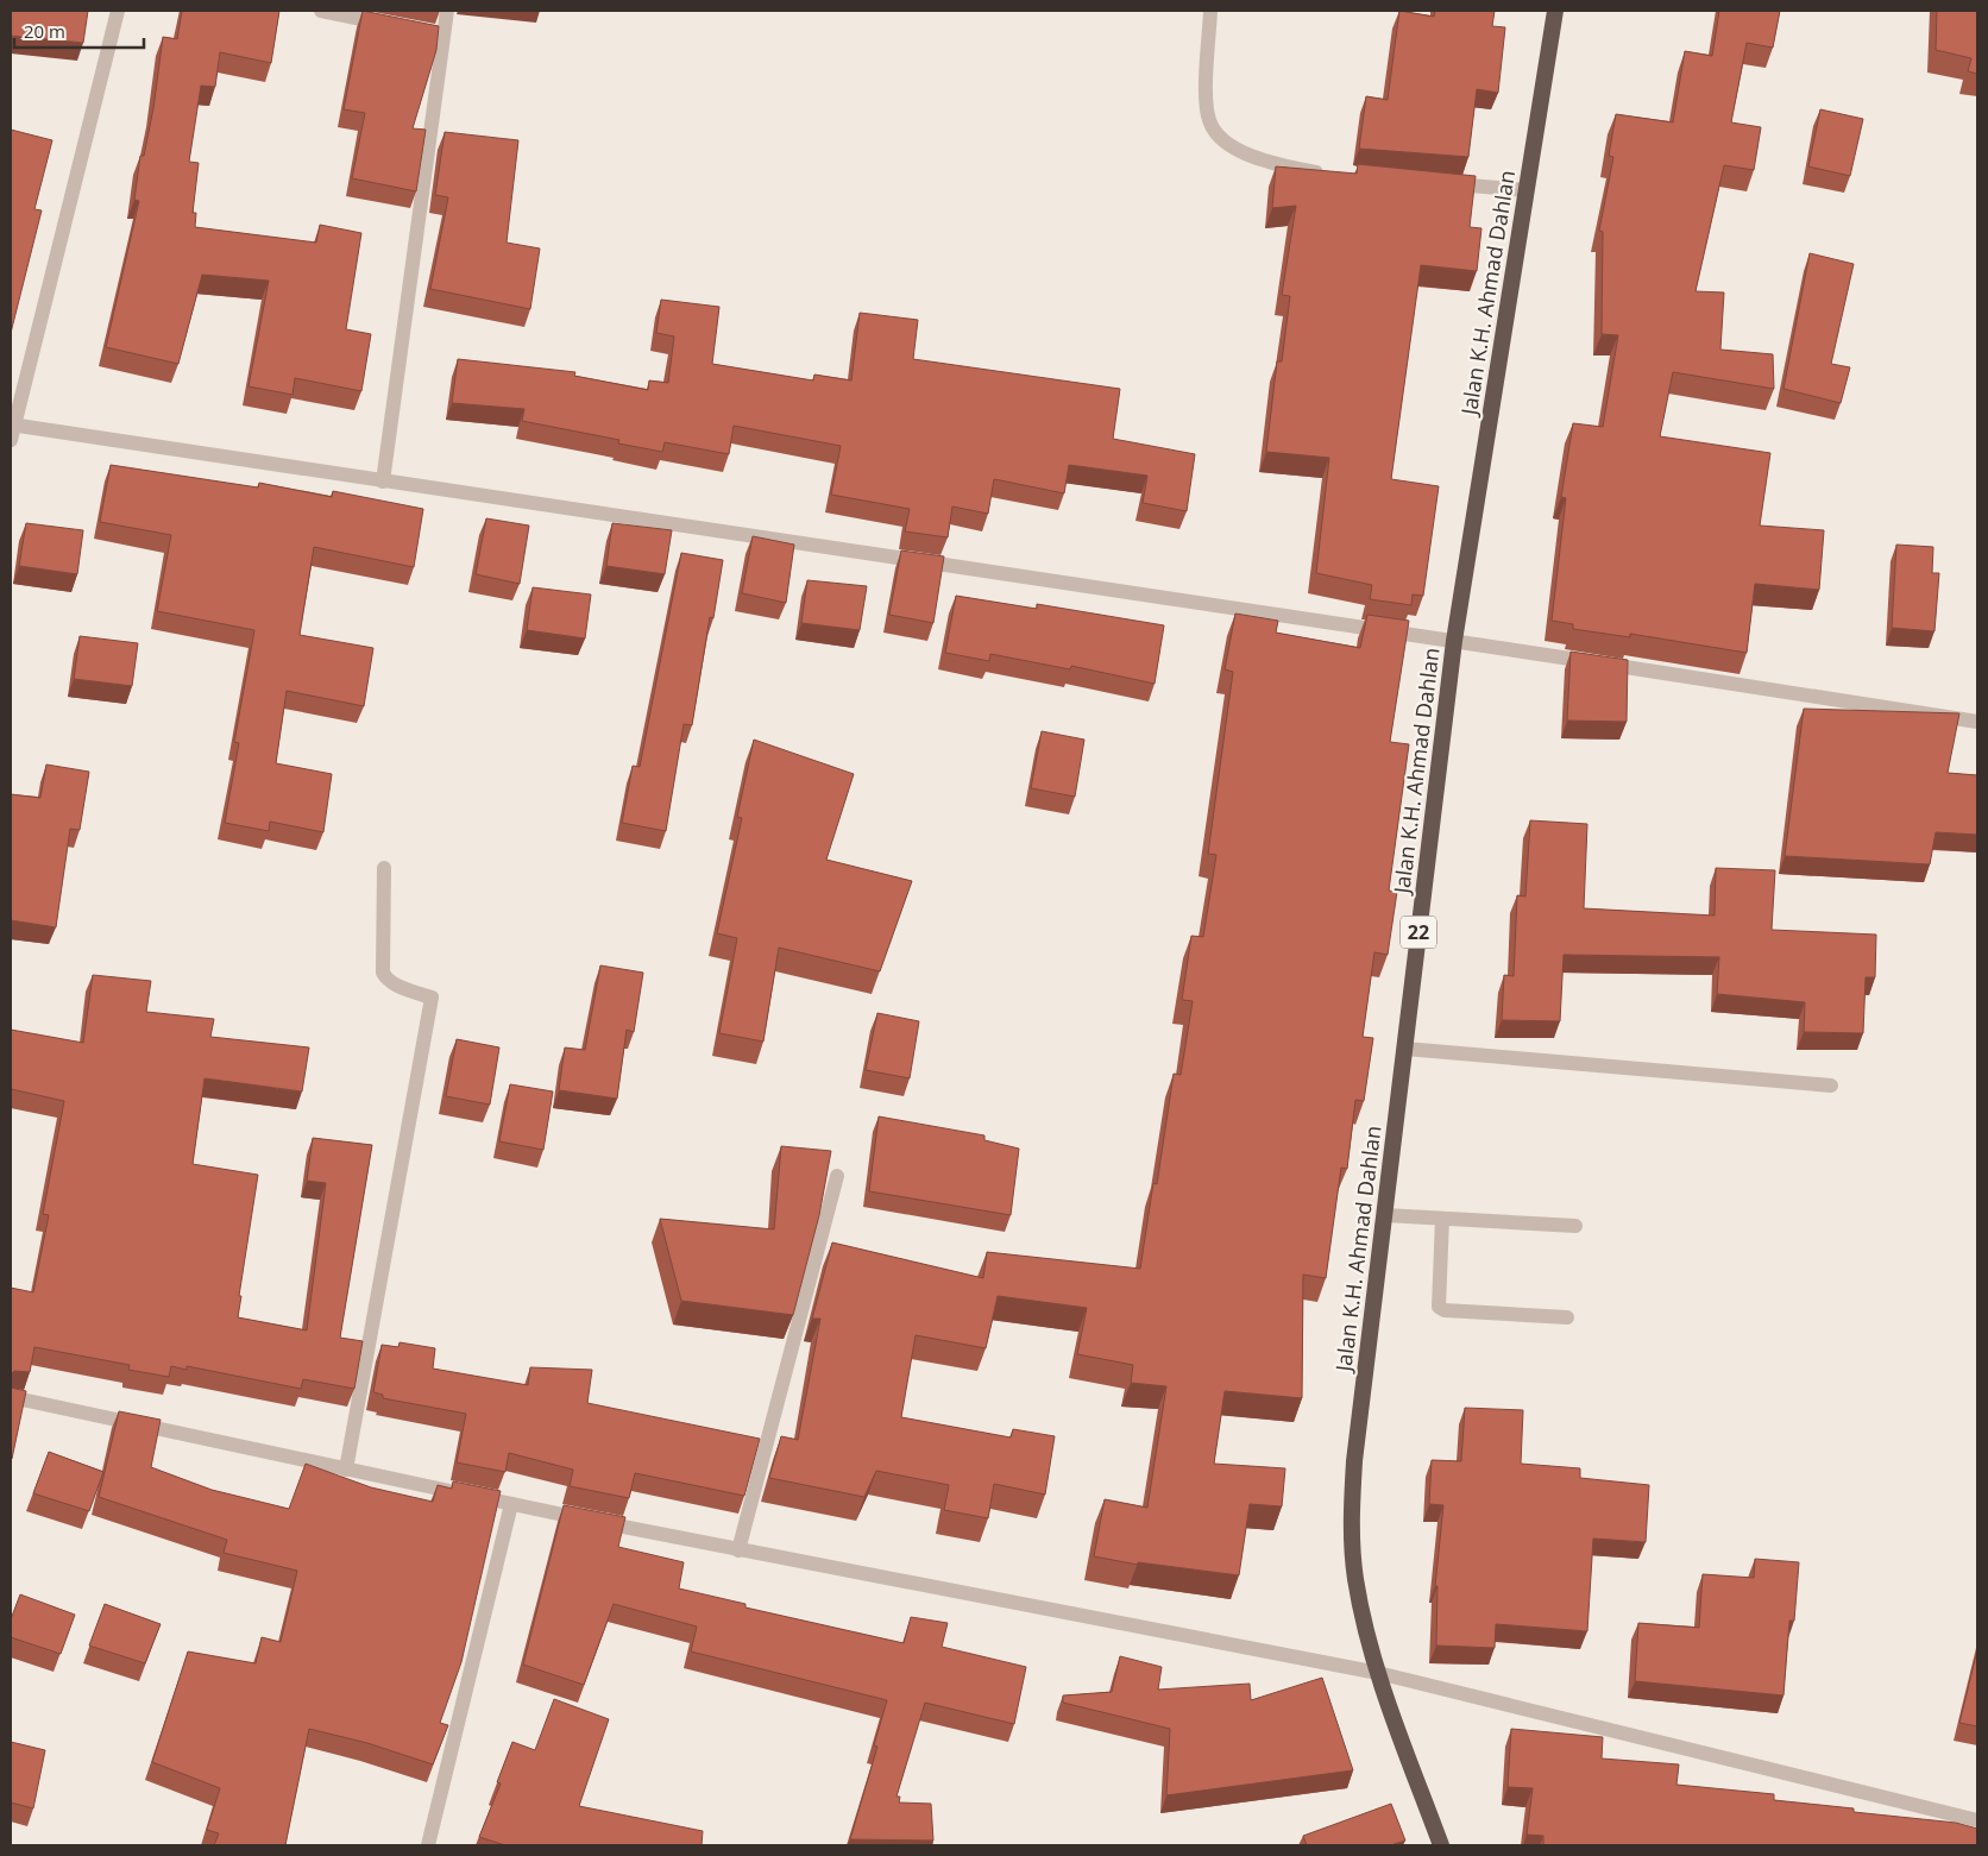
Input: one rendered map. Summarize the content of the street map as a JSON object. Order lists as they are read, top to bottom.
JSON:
{
  "streets": {
    "highway": ["Jalan K.H. Ahmad Dahlan", "22"]
  },
  "scale_bar": "20 m"
}
